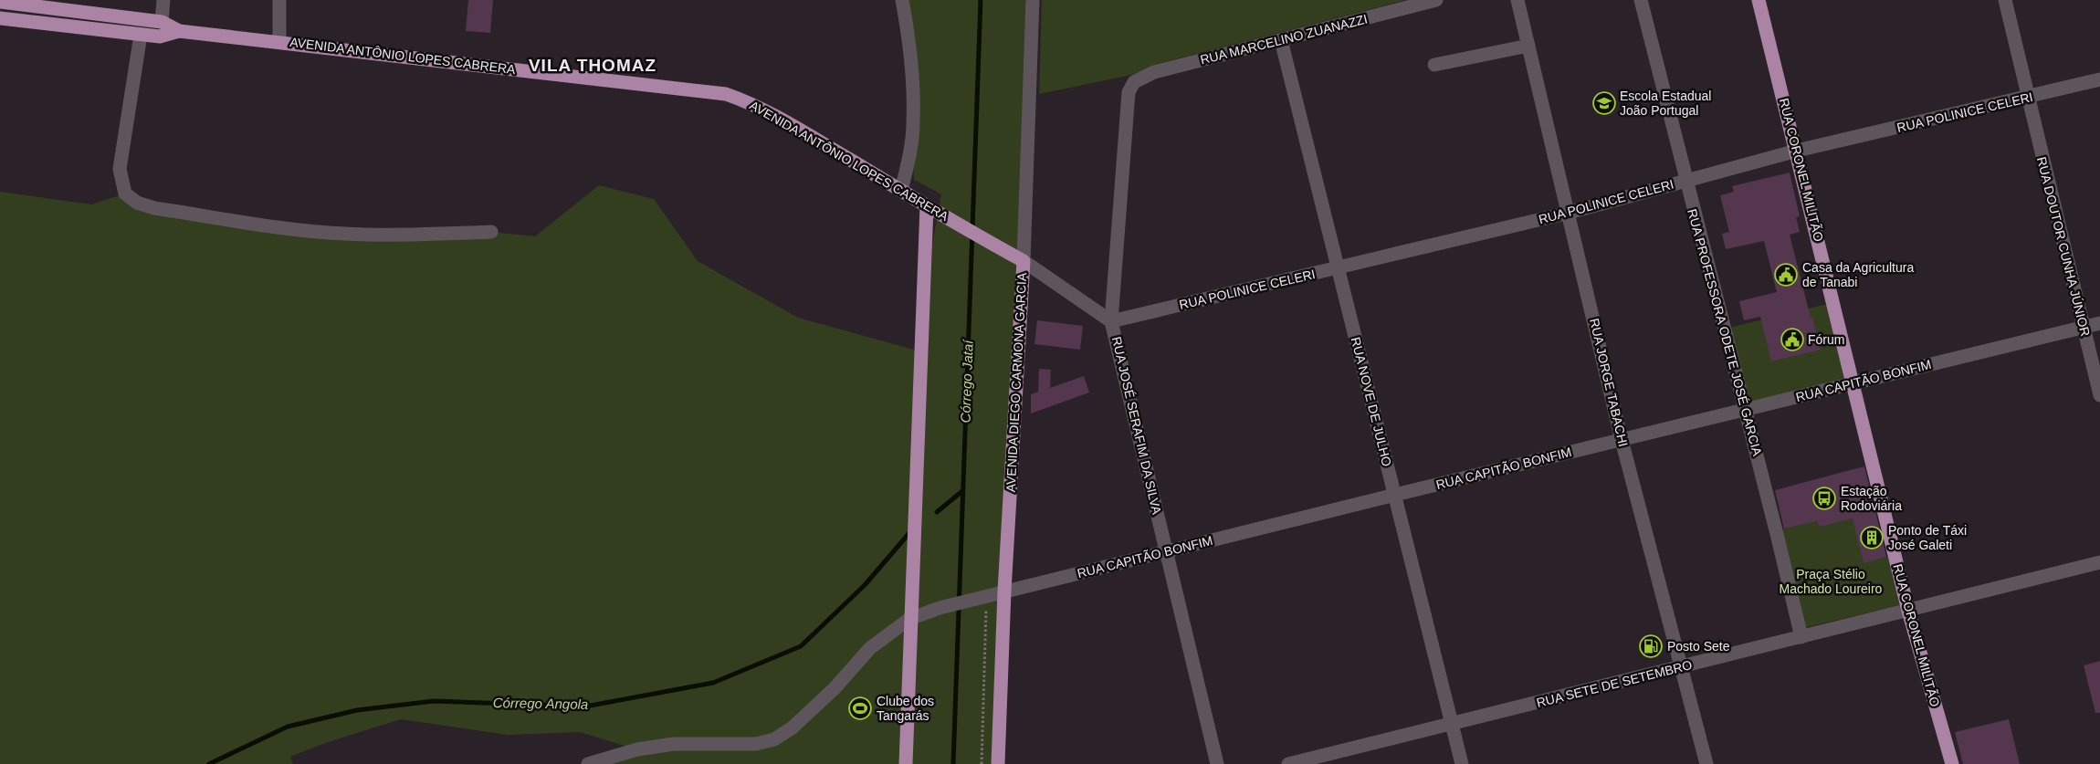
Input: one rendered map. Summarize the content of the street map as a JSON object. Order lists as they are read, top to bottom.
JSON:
{
  "streets": {
    "main road": ["AVENIDA ANTÔNIO LOPES CABRERA", "RUA CORONEL MILITÃO", "AVENIDA DIEGO CARMONA GARCIA"],
    "street": [
      "RUA MARCELINO ZUANAZZI",
      "RUA POLINICE CELERI",
      "RUA DOUTOR CUNHA JÚNIOR",
      "RUA PROFESSORA ODETE JOSÉ GARCIA",
      "RUA CAPITÃO BONFIM",
      "RUA JORGE TABACHI",
      "RUA NOVE DE JULHO",
      "RUA JOSÉ SERAFIM DA SILVA",
      "RUA SETE DE SETEMBRO"
    ]
  },
  "crossings": [
    ["RUA MARCELINO ZUANAZZI", "RUA NOVE DE JULHO"],
    ["RUA MARCELINO ZUANAZZI", "RUA JOSÉ SERAFIM DA SILVA"],
    ["AVENIDA ANTÔNIO LOPES CABRERA", "RUA POLINICE CELERI"],
    ["AVENIDA ANTÔNIO LOPES CABRERA", "AVENIDA DIEGO CARMONA GARCIA"],
    ["AVENIDA ANTÔNIO LOPES CABRERA", "RUA JOSÉ SERAFIM DA SILVA"],
    ["RUA POLINICE CELERI", "RUA CORONEL MILITÃO"],
    ["RUA POLINICE CELERI", "RUA DOUTOR CUNHA JÚNIOR"],
    ["RUA POLINICE CELERI", "RUA PROFESSORA ODETE JOSÉ GARCIA"],
    ["RUA POLINICE CELERI", "RUA JORGE TABACHI"],
    ["RUA POLINICE CELERI", "RUA NOVE DE JULHO"],
    ["RUA POLINICE CELERI", "RUA JOSÉ SERAFIM DA SILVA"],
    ["RUA CORONEL MILITÃO", "RUA CAPITÃO BONFIM"],
    ["RUA CORONEL MILITÃO", "RUA SETE DE SETEMBRO"],
    ["RUA DOUTOR CUNHA JÚNIOR", "RUA CAPITÃO BONFIM"],
    ["RUA PROFESSORA ODETE JOSÉ GARCIA", "RUA CAPITÃO BONFIM"],
    ["RUA PROFESSORA ODETE JOSÉ GARCIA", "RUA SETE DE SETEMBRO"],
    ["RUA CAPITÃO BONFIM", "AVENIDA DIEGO CARMONA GARCIA"],
    ["RUA CAPITÃO BONFIM", "RUA JORGE TABACHI"],
    ["RUA CAPITÃO BONFIM", "RUA NOVE DE JULHO"],
    ["RUA CAPITÃO BONFIM", "RUA JOSÉ SERAFIM DA SILVA"],
    ["RUA JORGE TABACHI", "RUA SETE DE SETEMBRO"],
    ["RUA NOVE DE JULHO", "RUA SETE DE SETEMBRO"]
  ],
  "districts": ["VILA THOMAZ"],
  "water": ["Córrego Jataí", "Córrego Angola"],
  "parks": ["Praça Stélio Machado Loureiro"],
  "places": {
    "school or university": ["Escola Estadual João Portugal"],
    "public building": ["Casa da Agricultura de Tanabi", "Fórum"],
    "bus stop": ["Estação Rodoviária"],
    "building": ["Ponto de Táxi José Galeti"],
    "fuel station": ["Posto Sete"],
    "sports": ["Clube dos Tangarás"]
  }
}
